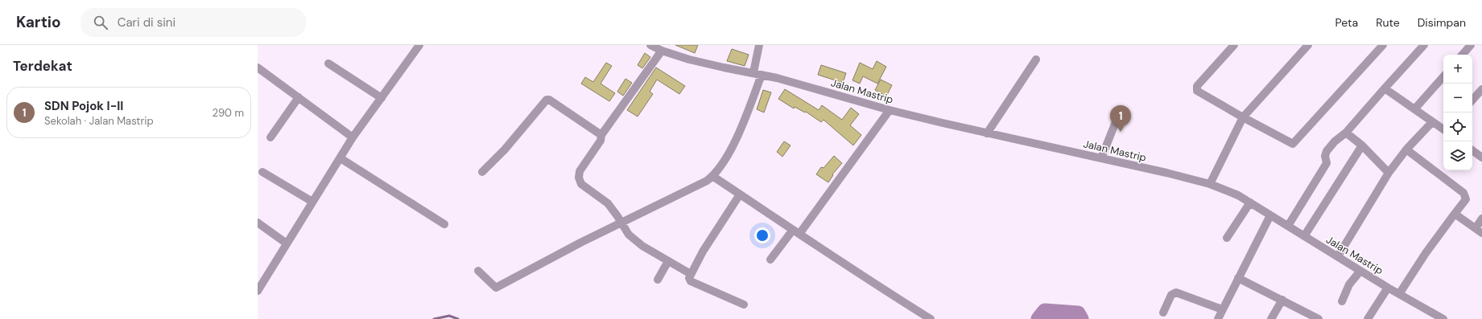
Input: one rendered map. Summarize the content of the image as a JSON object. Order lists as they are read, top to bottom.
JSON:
{
  "streets": {
    "street": ["Jalan Mastrip"]
  },
  "page": {
    "header": "Kartio",
    "search": "Cari di sini",
    "nav": ["Peta", "Rute", "Disimpan"],
    "heading": "Terdekat",
    "map_buttons": ["+", "−"],
    "list": [
      {
        "mark": "1",
        "name": "SDN Pojok I-II",
        "note": "Sekolah · Jalan Mastrip",
        "value": "290 m"
      }
    ],
    "pins": "1"
  }
}
